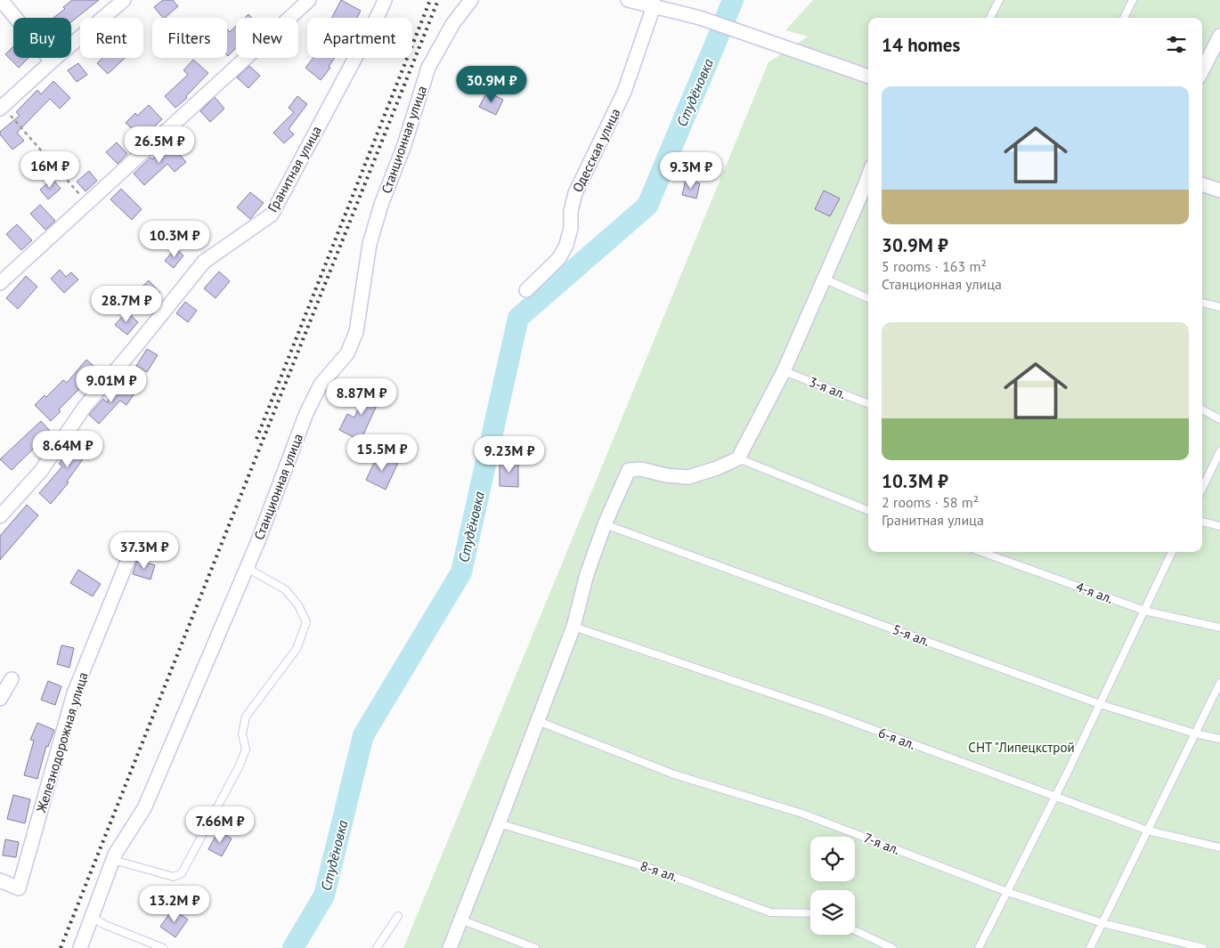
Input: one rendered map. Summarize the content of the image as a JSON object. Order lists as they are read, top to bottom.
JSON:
{
  "streets": {
    "street": [
      "Станционная улица",
      "Одесская улица",
      "Гранитная улица",
      "Железнодорожная улица"
    ],
    "lane": [
      "3-я ал.",
      "4-я ал.",
      "5-я ал.",
      "6-я ал.",
      "7-я ал.",
      "8-я ал."
    ]
  },
  "water": ["Студёновка"],
  "parks": ["СНТ \"Липецкстрой"],
  "page": {
    "chip": [
      "Buy",
      "Rent",
      "Filters",
      "New",
      "Apartment"
    ],
    "heading": "14 homes",
    "price": [
      "30.9M ₽",
      "26.5M ₽",
      "16M ₽",
      "9.3M ₽",
      "10.3M ₽",
      "28.7M ₽",
      "9.01M ₽",
      "8.87M ₽",
      "8.64M ₽",
      "15.5M ₽",
      "9.23M ₽",
      "37.3M ₽",
      "7.66M ₽",
      "13.2M ₽"
    ],
    "list": [
      {
        "name": "30.9M ₽",
        "note": "5 rooms · 163 m² · Станционная улица"
      },
      {
        "name": "10.3M ₽",
        "note": "2 rooms · 58 m² · Гранитная улица"
      }
    ]
  }
}
